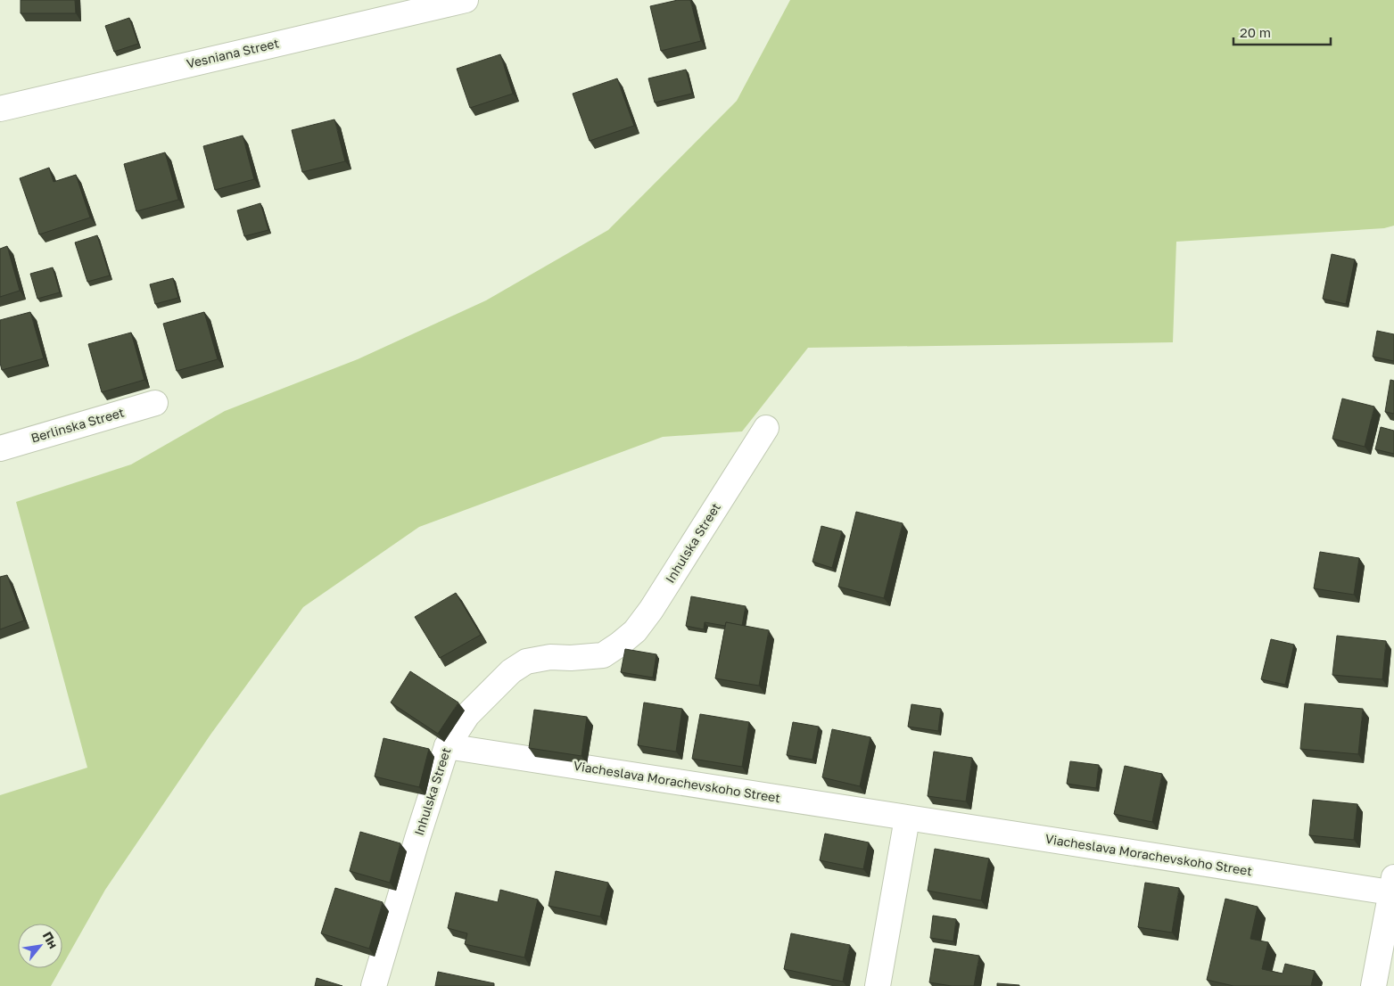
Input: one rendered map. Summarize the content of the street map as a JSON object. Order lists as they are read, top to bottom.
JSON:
{
  "streets": {
    "street": [
      "Vesniana Street",
      "Berlinska Street",
      "Inhulska Street",
      "Viacheslava Morachevskoho Street"
    ]
  },
  "crossings": [
    ["Inhulska Street", "Viacheslava Morachevskoho Street"]
  ],
  "scale_bar": "20 m",
  "north": "top right"
}
